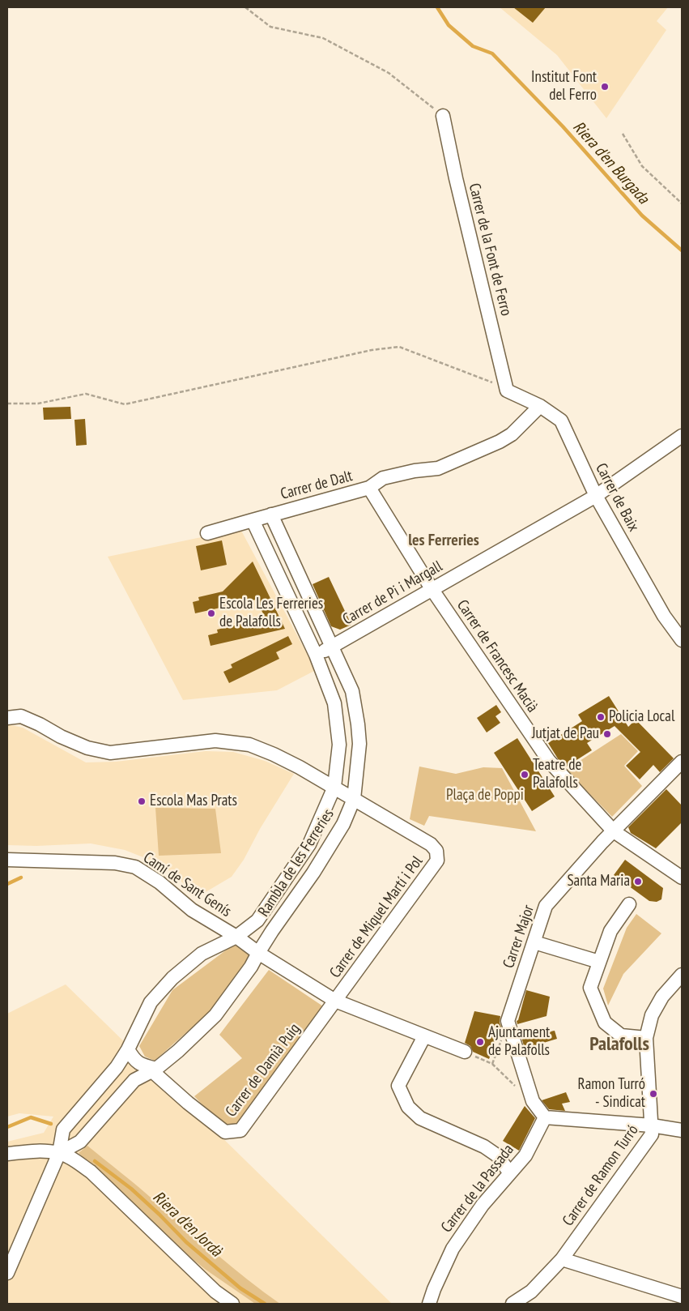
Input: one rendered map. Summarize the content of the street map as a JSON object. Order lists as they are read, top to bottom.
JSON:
{
  "streets": {
    "street": [
      "Carrer de la Font de Ferro",
      "Carrer de Dalt",
      "Carrer de Baix",
      "Carrer de Pi i Margall",
      "Carrer de Francesc Macià",
      "Rambla de les Ferreries",
      "Camí de Sant Genís",
      "Carrer de Miquel Martí i Pol",
      "Carrer Major",
      "Carrer de Damià Puig",
      "Carrer de Ramon Turró",
      "Carrer de la Passada"
    ]
  },
  "crossings": [
    ["Carrer de la Font de Ferro", "Carrer de Baix"],
    ["Carrer de Dalt", "Carrer de Baix"],
    ["Carrer de Dalt", "Carrer de Francesc Macià"],
    ["Carrer de Dalt", "Rambla de les Ferreries"],
    ["Carrer de Baix", "Carrer de Pi i Margall"],
    ["Carrer de Pi i Margall", "Carrer de Francesc Macià"],
    ["Carrer de Pi i Margall", "Rambla de les Ferreries"],
    ["Carrer de Francesc Macià", "Carrer Major"],
    ["Rambla de les Ferreries", "Camí de Sant Genís"],
    ["Rambla de les Ferreries", "Carrer de Miquel Martí i Pol"],
    ["Rambla de les Ferreries", "Carrer de Damià Puig"],
    ["Camí de Sant Genís", "Carrer de Miquel Martí i Pol"],
    ["Camí de Sant Genís", "Carrer de Damià Puig"],
    ["Carrer de Miquel Martí i Pol", "Carrer de Damià Puig"]
  ],
  "districts": ["les Ferreries", "Palafolls"],
  "water": ["Riera d'en Burgada", "Riera d'en Jordà"],
  "parks": ["Plaça de Poppi"],
  "places": [
    "Institut Font del Ferro",
    "Escola Les Ferreries de Palafolls",
    "Policia Local",
    "Jutjat de Pau",
    "Teatre de Palafolls",
    "Escola Mas Prats",
    "Santa Maria",
    "Ajuntament de Palafolls",
    "Ramon Turró - Sindicat"
  ]
}
